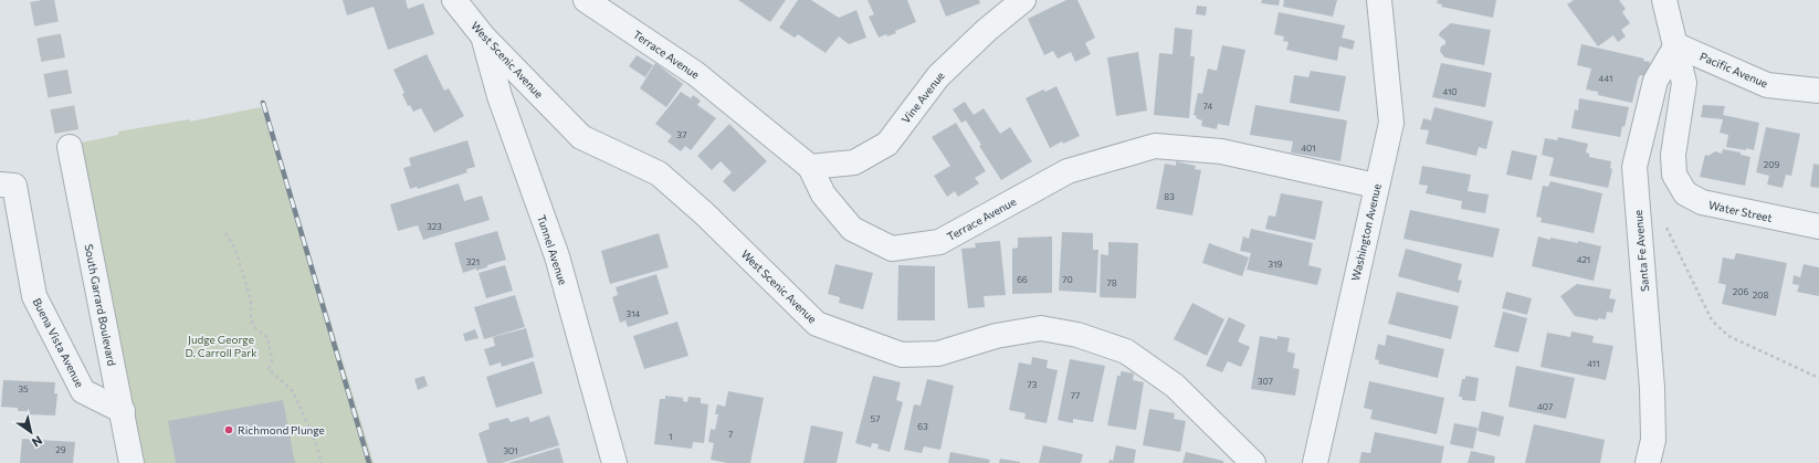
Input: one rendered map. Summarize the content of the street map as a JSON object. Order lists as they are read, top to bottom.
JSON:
{
  "streets": {
    "street": [
      "Terrace Avenue",
      "West Scenic Avenue",
      "Pacific Avenue",
      "Vine Avenue",
      "Water Street",
      "Washington Avenue",
      "Tunnel Avenue",
      "Santa Fe Avenue",
      "South Garrard Boulevard",
      "Buena Vista Avenue"
    ]
  },
  "crossings": [
    ["Terrace Avenue", "Vine Avenue"],
    ["Terrace Avenue", "Washington Avenue"],
    ["West Scenic Avenue", "Tunnel Avenue"],
    ["Pacific Avenue", "Water Street"],
    ["Pacific Avenue", "Santa Fe Avenue"],
    ["Water Street", "Santa Fe Avenue"],
    ["South Garrard Boulevard", "Buena Vista Avenue"]
  ],
  "parks": ["Judge George D. Carroll Park"],
  "places": ["Richmond Plunge"],
  "house_numbers": [
    "441",
    "410",
    "74",
    "37",
    "401",
    "209",
    "83",
    "323",
    "421",
    "321",
    "319",
    "66",
    "70",
    "78",
    "206",
    "208",
    "314",
    "411",
    "307",
    "73",
    "35",
    "77",
    "407",
    "57",
    "63",
    "7",
    "1",
    "29",
    "301"
  ],
  "north": "bottom right"
}
